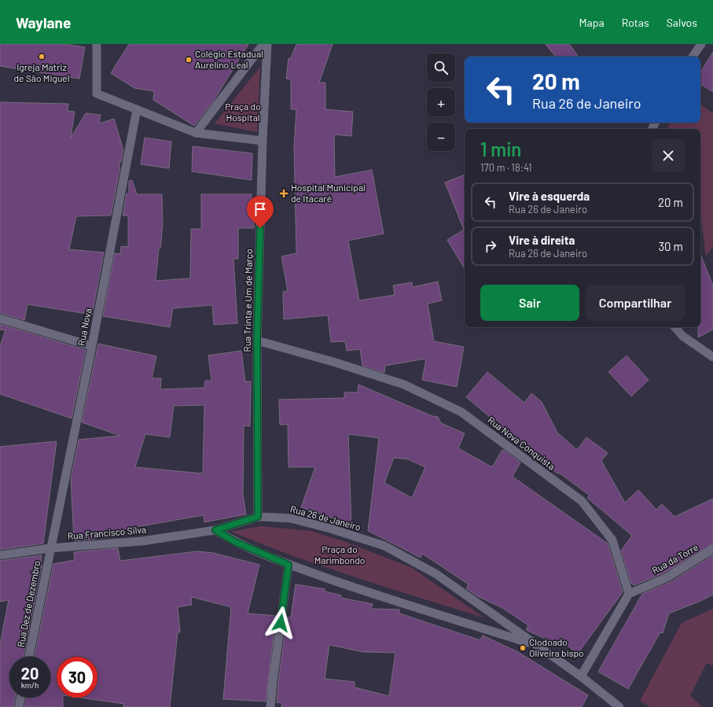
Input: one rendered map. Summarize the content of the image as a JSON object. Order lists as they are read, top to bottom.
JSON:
{
  "streets": {
    "street": [
      "Rua Trinta e Um de Março",
      "Rua Nova",
      "Rua Nova Conquista",
      "Rua 26 de Janeiro",
      "Rua Francisco Silva",
      "Rua da Torre",
      "Rua Dez de Dezembro"
    ]
  },
  "crossings": [
    ["Rua Trinta e Um de Março", "Rua Nova Conquista"],
    ["Rua Trinta e Um de Março", "Rua 26 de Janeiro"],
    ["Rua Nova", "Rua Francisco Silva"],
    ["Rua Nova", "Rua Dez de Dezembro"],
    ["Rua Nova Conquista", "Rua da Torre"],
    ["Rua 26 de Janeiro", "Rua Francisco Silva"],
    ["Rua Francisco Silva", "Rua Dez de Dezembro"]
  ],
  "parks": ["Praça do Hospital", "Praça do Marimbondo"],
  "places": {
    "other": ["Igreja Matriz de São Miguel", "Colégio Estadual Aurelino Leal", "Clodoado Oliveira bispo"],
    "health": ["Hospital Municipal de Itacaré"]
  },
  "page": {
    "header": "Waylane",
    "nav": ["Mapa", "Rotas", "Salvos"],
    "map_buttons": ["+", "−"],
    "turn": ["20 m", "Rua 26 de Janeiro"],
    "heading": ["1 min", "170 m · 18:41"],
    "list": [
      {
        "name": "Vire à esquerda",
        "note": "Rua 26 de Janeiro",
        "value": "20 m"
      },
      {
        "name": "Vire à direita",
        "note": "Rua 26 de Janeiro",
        "value": "30 m"
      }
    ],
    "buttons": ["Sair", "Compartilhar"],
    "speed": "20 km/h",
    "limit": "30"
  }
}
